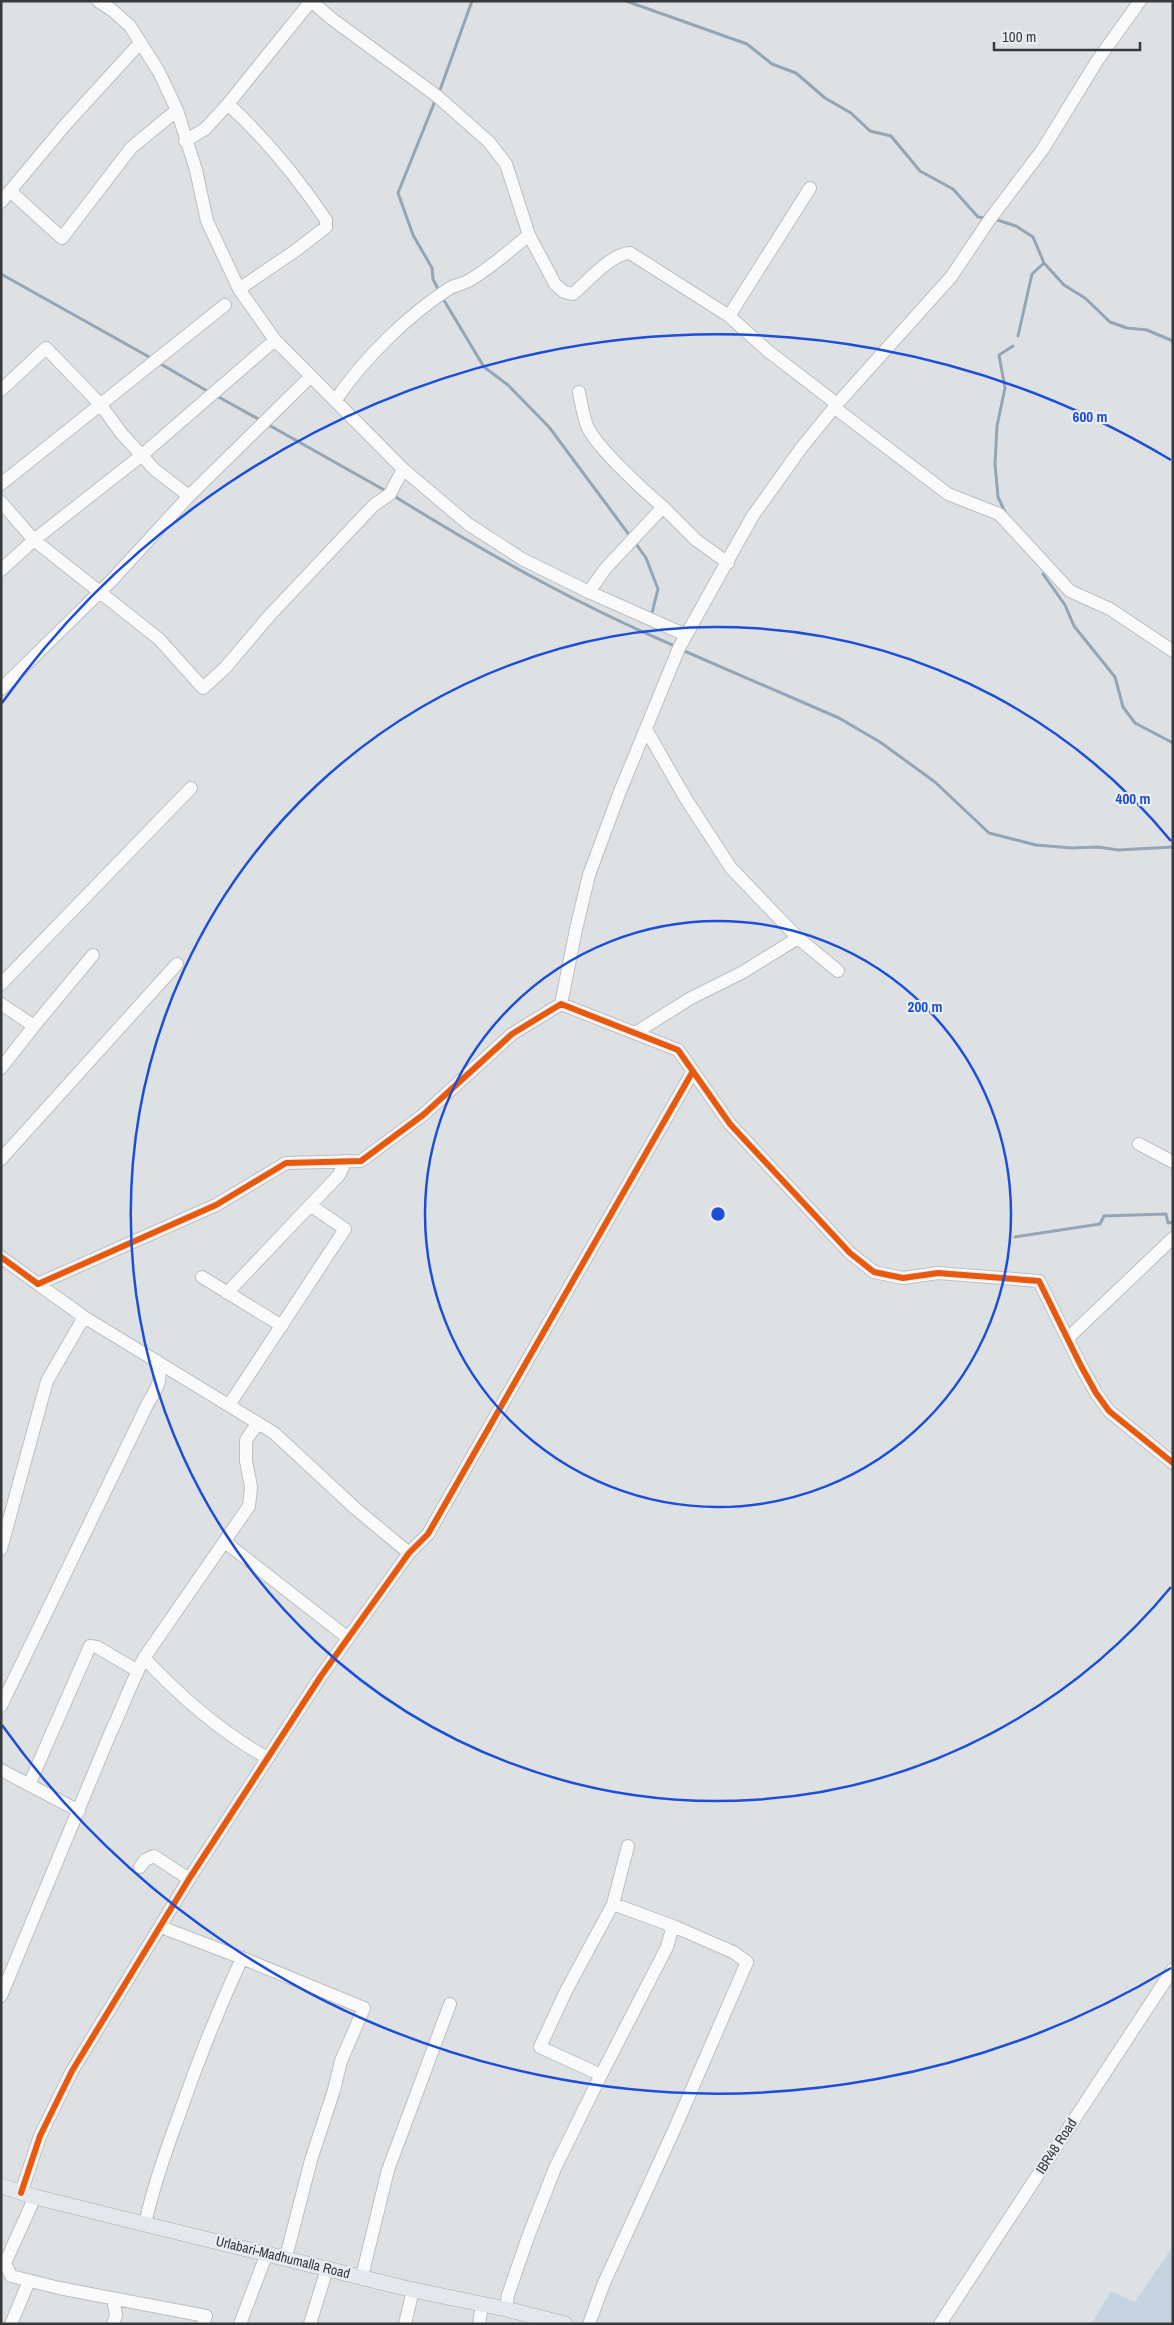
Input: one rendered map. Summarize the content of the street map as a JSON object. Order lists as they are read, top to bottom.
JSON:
{
  "streets": {
    "main road": ["Urlabari-Madhumalla Road"],
    "street": ["IBR48 Road"]
  },
  "scale_bar": "100 m",
  "rings": ["600 m", "400 m", "200 m"]
}
